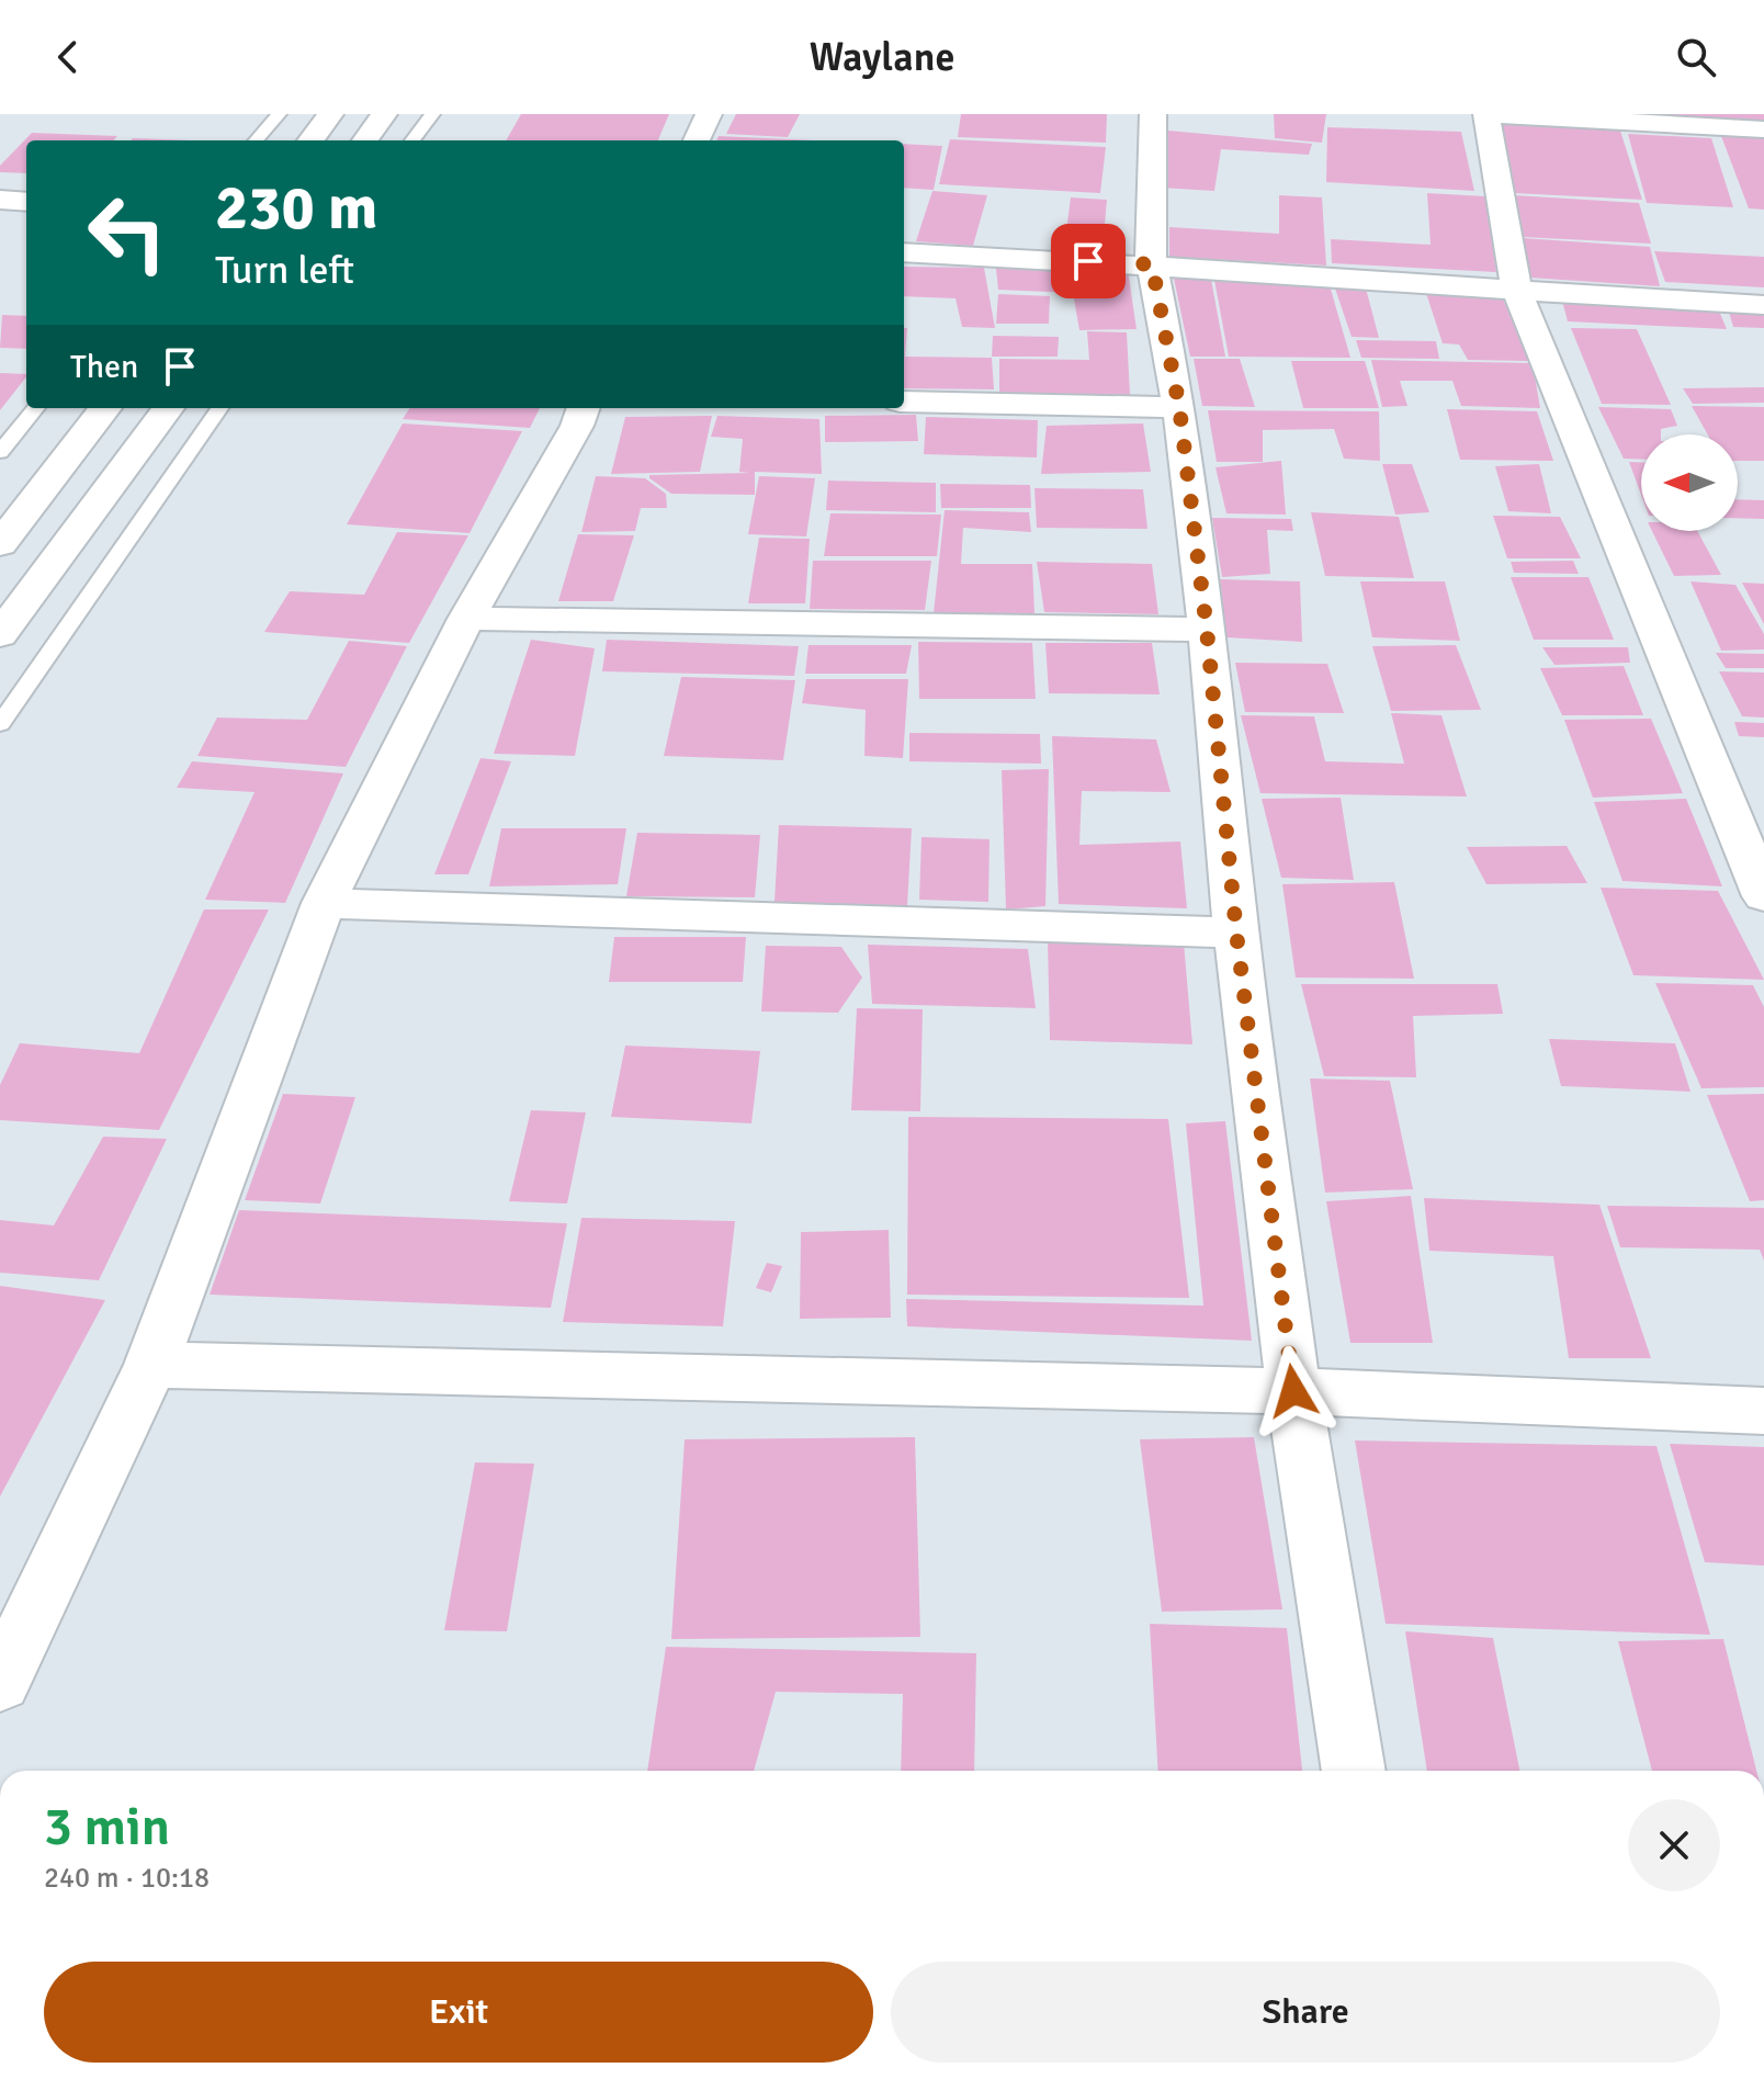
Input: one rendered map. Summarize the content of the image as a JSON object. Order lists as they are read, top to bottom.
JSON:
{
  "north": "left",
  "page": {
    "header": "Waylane",
    "turn": ["230 m", "Turn left"],
    "then": "Then",
    "heading": ["3 min", "240 m · 10:18"],
    "buttons": ["Exit", "Share"]
  }
}
